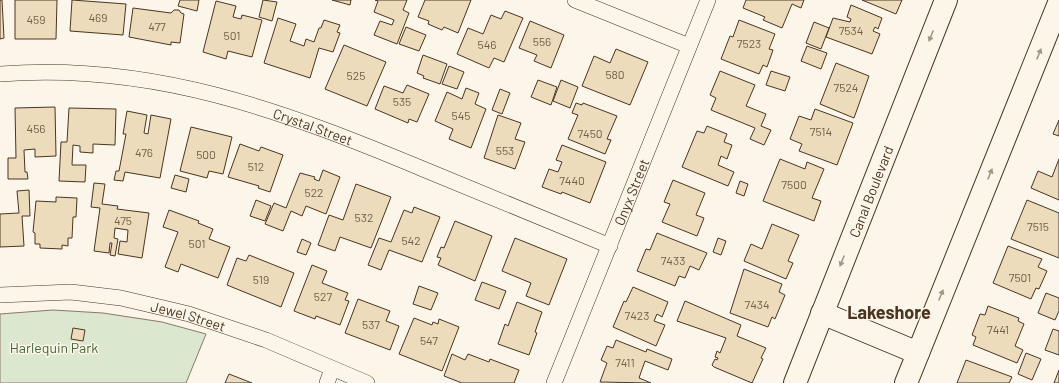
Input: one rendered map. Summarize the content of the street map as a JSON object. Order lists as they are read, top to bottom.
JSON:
{
  "streets": {
    "street": [
      "Crystal Street",
      "Canal Boulevard",
      "Onyx Street",
      "Jewel Street"
    ]
  },
  "crossings": [
    ["Crystal Street", "Onyx Street"]
  ],
  "districts": ["Lakeshore"],
  "parks": ["Harlequin Park"],
  "house_numbers": [
    "469",
    "459",
    "477",
    "7534",
    "501",
    "556",
    "7523",
    "546",
    "580",
    "525",
    "7524",
    "535",
    "545",
    "456",
    "7514",
    "7450",
    "553",
    "476",
    "500",
    "512",
    "7440",
    "7500",
    "522",
    "532",
    "475",
    "7515",
    "542",
    "501",
    "7433",
    "7501",
    "519",
    "527",
    "7434",
    "7423",
    "537",
    "7441",
    "547",
    "7411"
  ]
}
